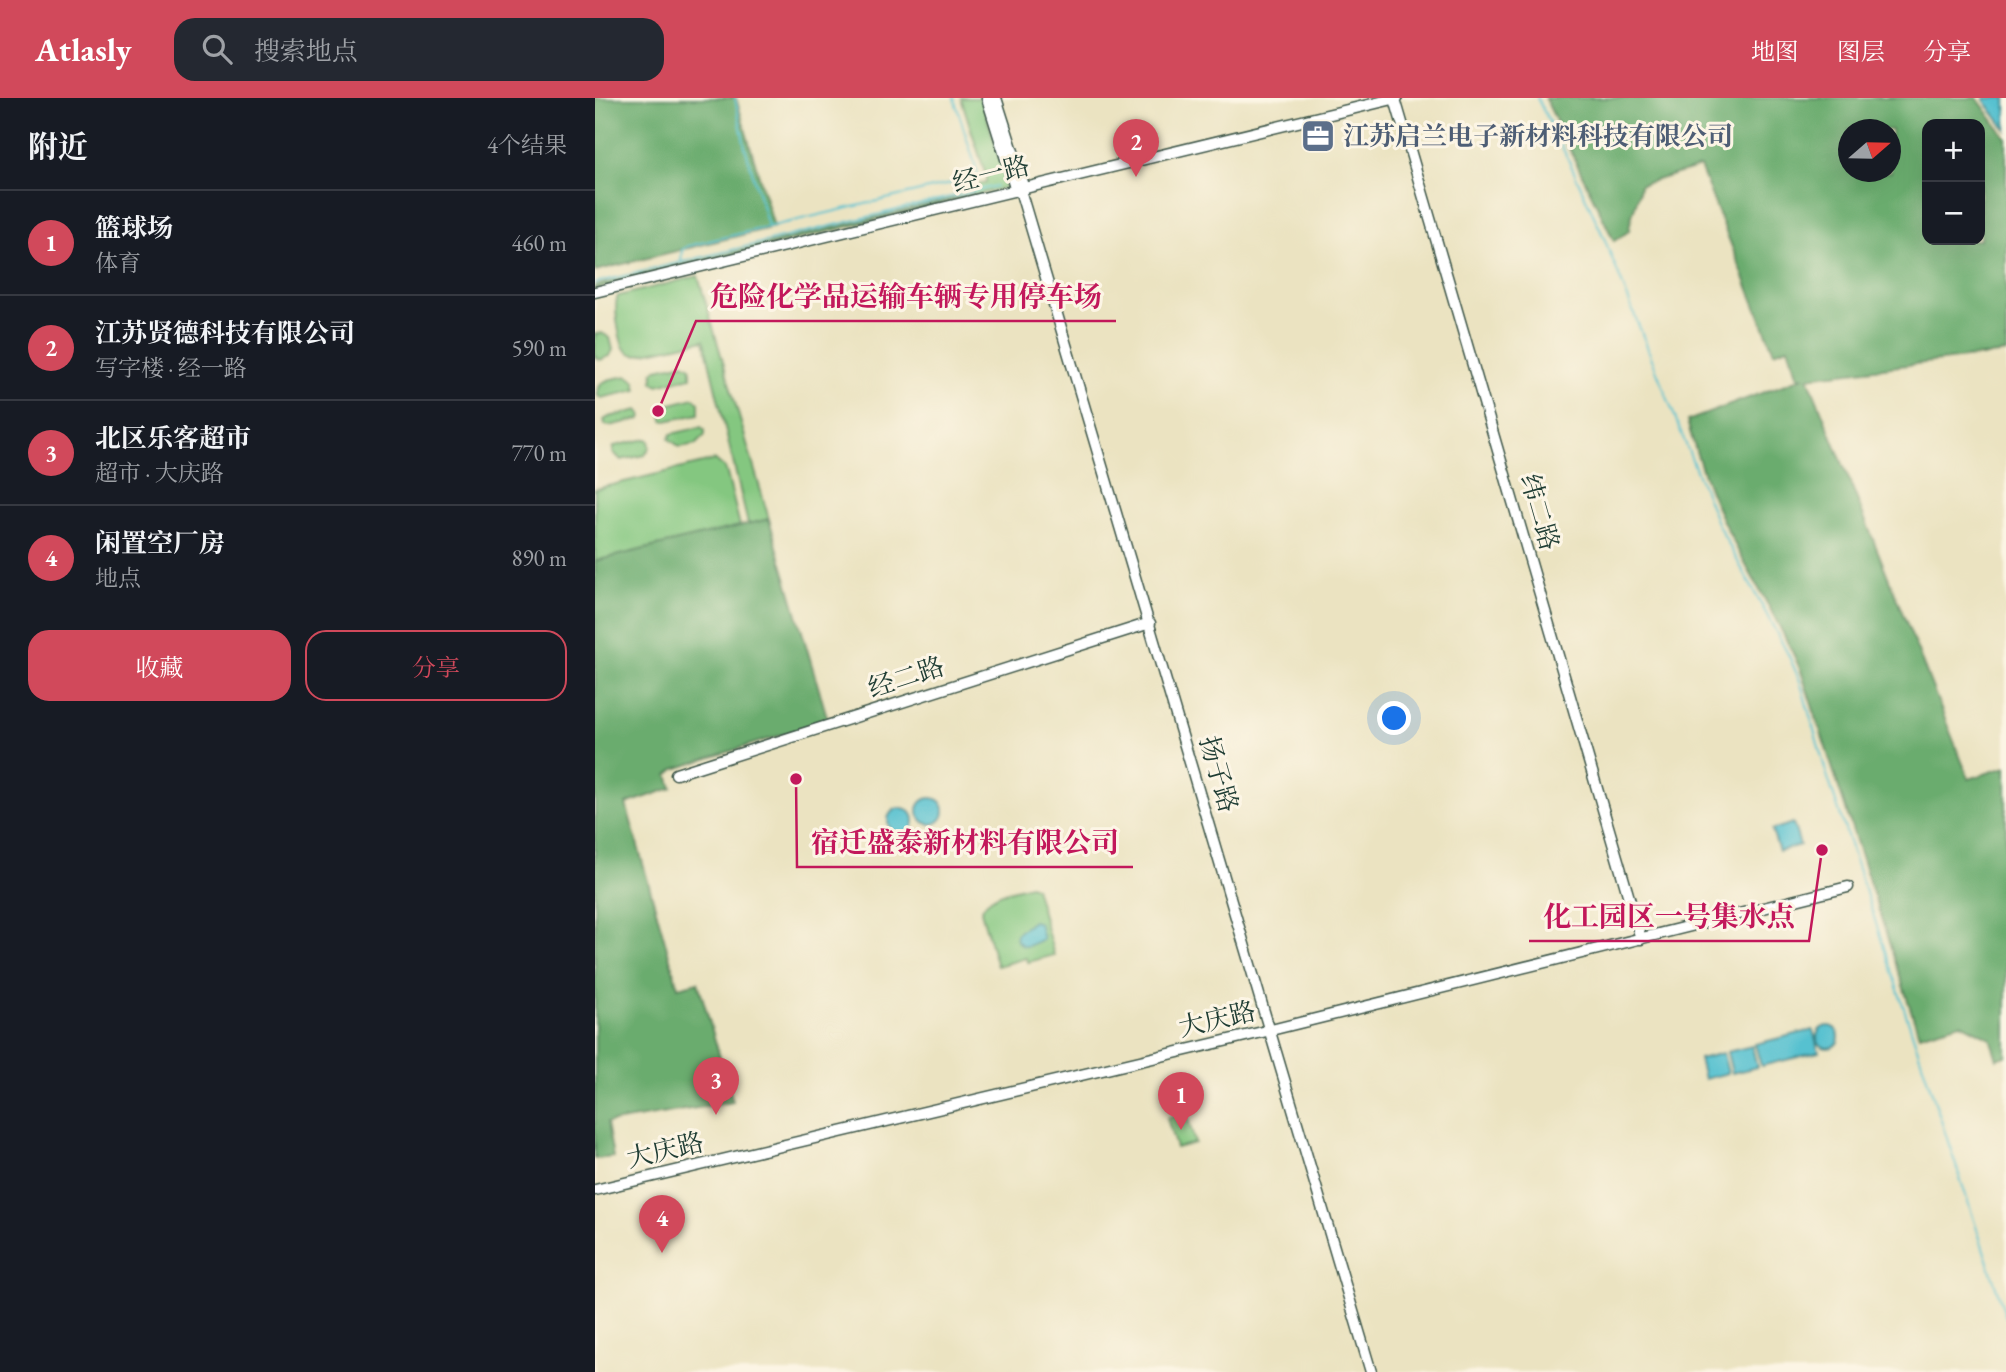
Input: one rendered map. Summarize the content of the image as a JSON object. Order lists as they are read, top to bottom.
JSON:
{
  "streets": {
    "street": [
      "经一路",
      "纬二路",
      "经二路",
      "扬子路",
      "大庆路"
    ]
  },
  "crossings": [
    ["经一路", "纬二路"],
    ["经一路", "扬子路"],
    ["纬二路", "大庆路"],
    ["经二路", "扬子路"],
    ["扬子路", "大庆路"]
  ],
  "places": {
    "office": ["江苏启兰电子新材料科技有限公司"],
    "other": ["危险化学品运输车辆专用停车场", "宿迁盛泰新材料有限公司", "化工园区一号集水点"]
  },
  "north": "right",
  "page": {
    "header": "Atlasly",
    "search": "搜索地点",
    "nav": ["地图", "图层", "分享"],
    "heading": ["附近", "4个结果"],
    "map_buttons": ["+", "−"],
    "pins": [
      "2",
      "3",
      "1",
      "4"
    ],
    "list": [
      {
        "mark": "1",
        "name": "篮球场",
        "note": "体育",
        "value": "460 m"
      },
      {
        "mark": "2",
        "name": "江苏贤德科技有限公司",
        "note": "写字楼 · 经一路",
        "value": "590 m"
      },
      {
        "mark": "3",
        "name": "北区乐客超市",
        "note": "超市 · 大庆路",
        "value": "770 m"
      },
      {
        "mark": "4",
        "name": "闲置空厂房",
        "note": "地点",
        "value": "890 m"
      }
    ],
    "buttons": ["收藏", "分享"]
  }
}
